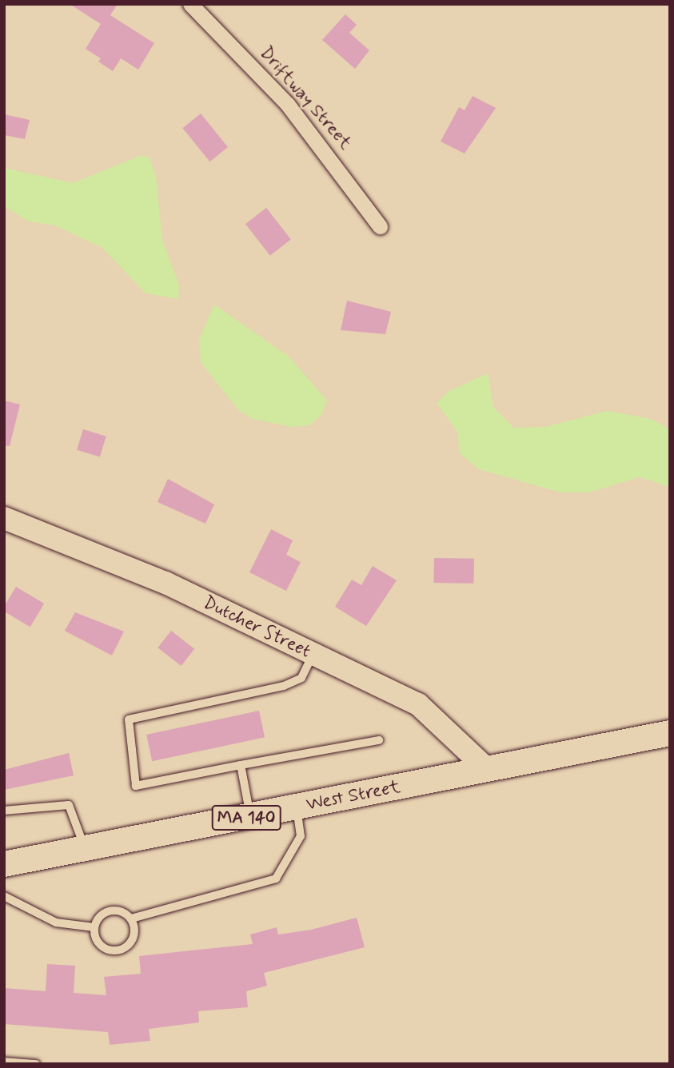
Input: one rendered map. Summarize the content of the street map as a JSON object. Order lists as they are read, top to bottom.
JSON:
{
  "streets": {
    "main road": ["West Street", "MA 140"],
    "street": ["Driftway Street", "Dutcher Street"]
  },
  "crossings": [
    ["Dutcher Street", "West Street"]
  ]
}
